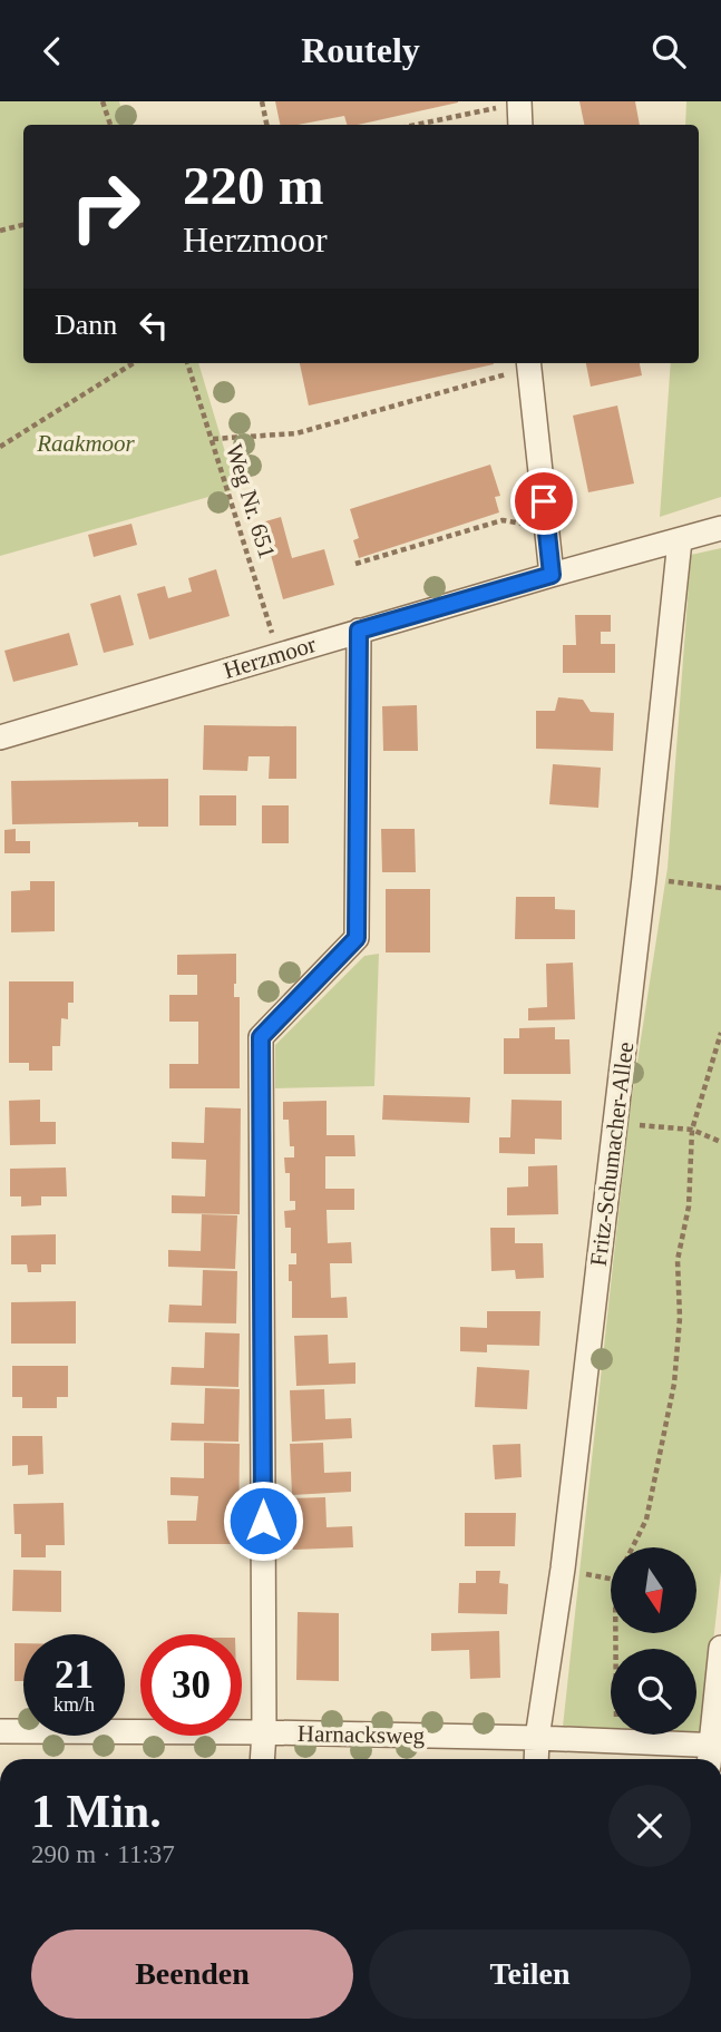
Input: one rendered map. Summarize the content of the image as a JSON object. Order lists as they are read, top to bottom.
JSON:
{
  "streets": {
    "street": ["Herzmoor", "Fritz-Schumacher-Allee", "Harnacksweg"],
    "path": ["Weg Nr. 651"]
  },
  "crossings": [
    ["Weg Nr. 651", "Herzmoor"],
    ["Herzmoor", "Fritz-Schumacher-Allee"],
    ["Fritz-Schumacher-Allee", "Harnacksweg"]
  ],
  "parks": ["Raakmoor"],
  "north": "bottom",
  "page": {
    "header": "Routely",
    "turn": ["220 m", "Herzmoor"],
    "then": "Dann",
    "speed": "21 km/h",
    "limit": "30",
    "heading": ["1 Min.", "290 m · 11:37"],
    "buttons": ["Beenden", "Teilen"]
  }
}
